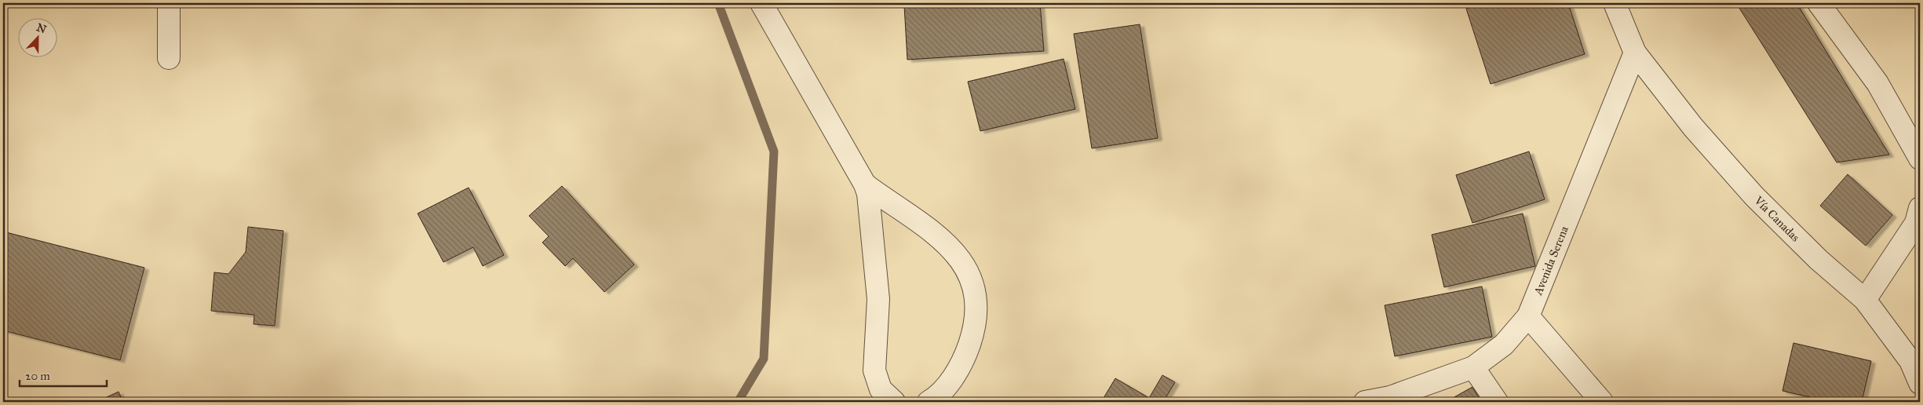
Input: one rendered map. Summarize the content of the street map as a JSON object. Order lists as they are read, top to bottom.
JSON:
{
  "streets": {
    "street": ["Vía Canadas", "Avenida Serena"]
  },
  "crossings": [
    ["Vía Canadas", "Avenida Serena"]
  ],
  "scale_bar": "20 m",
  "north": "top"
}
